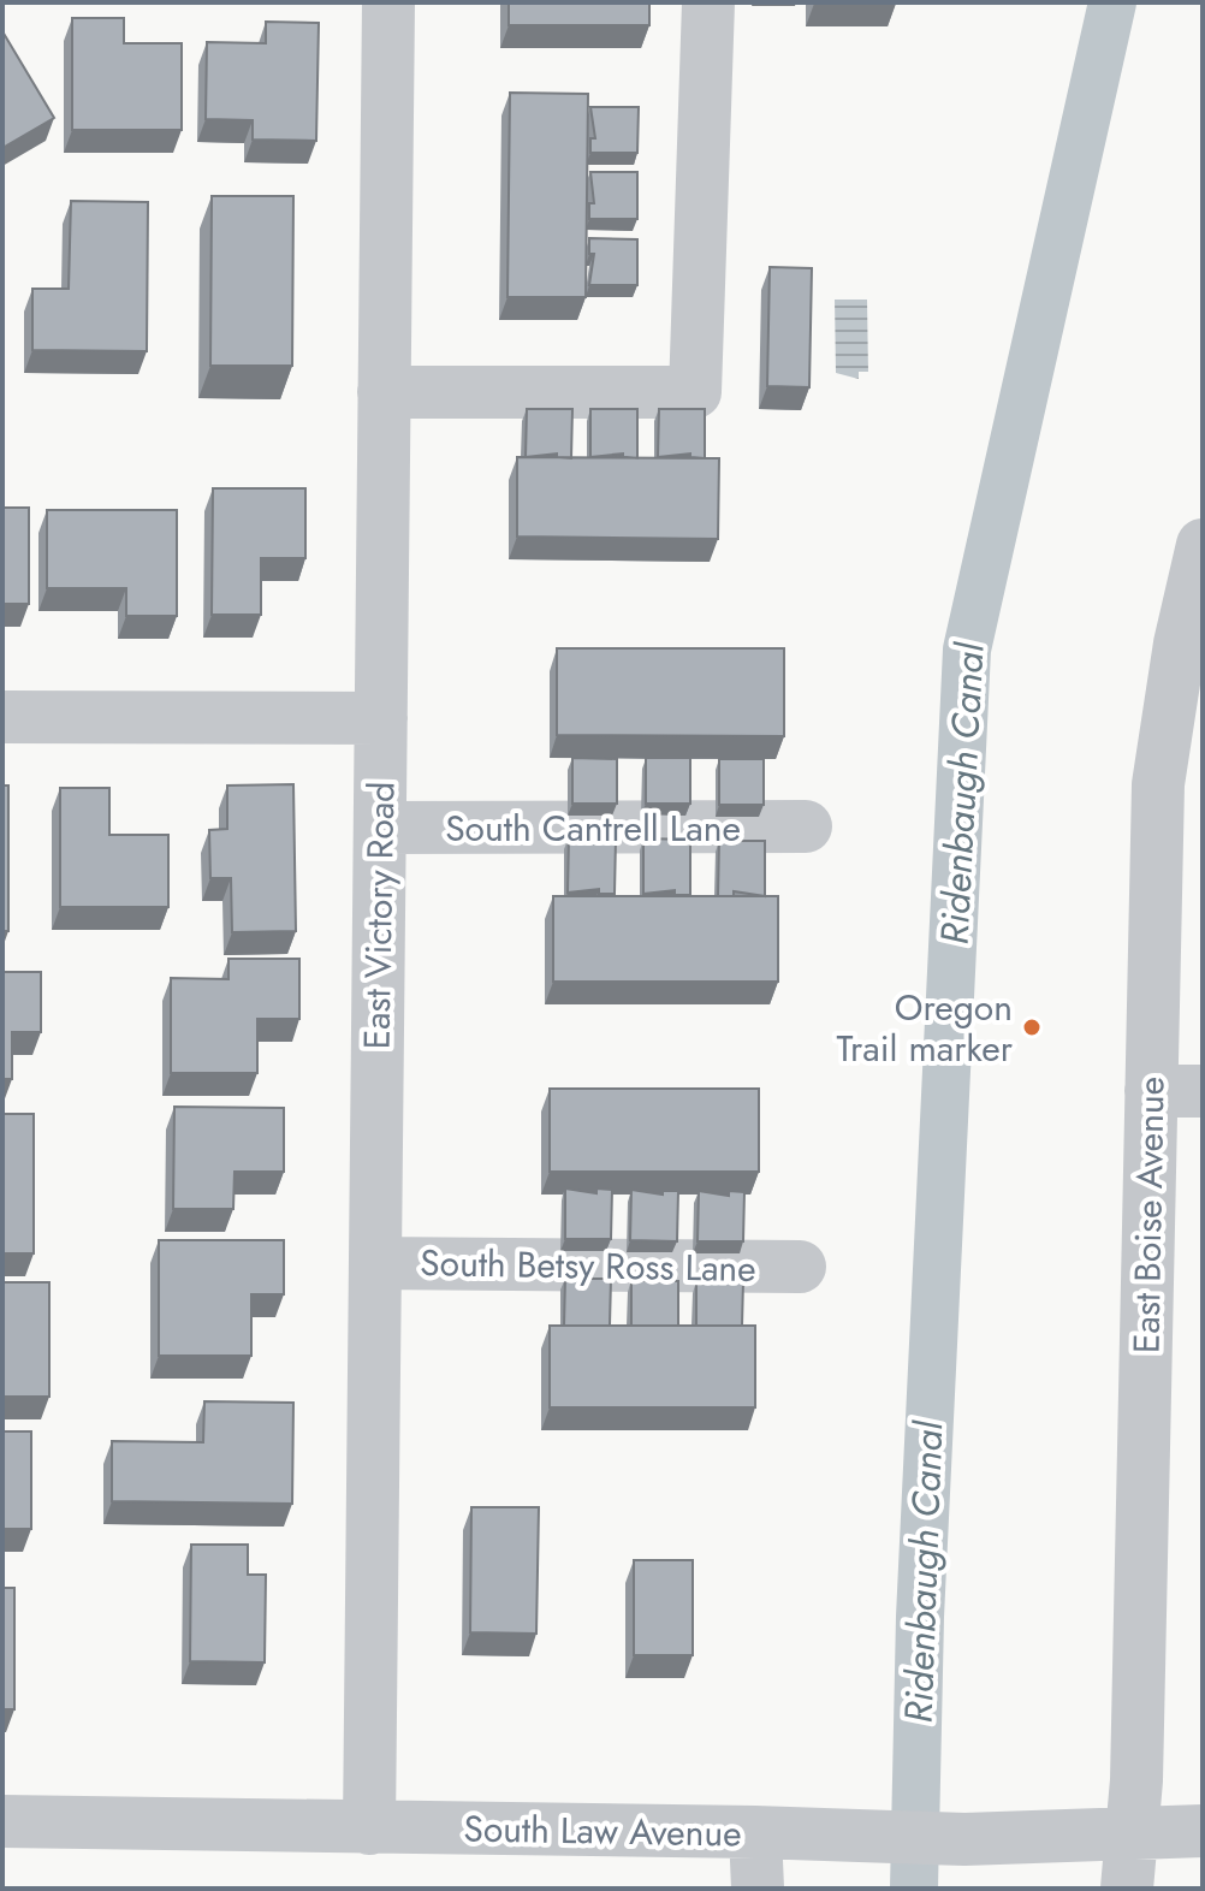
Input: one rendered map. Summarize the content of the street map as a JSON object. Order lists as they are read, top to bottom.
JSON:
{
  "streets": {
    "street": [
      "South Cantrell Lane",
      "East Victory Road",
      "East Boise Avenue",
      "South Betsy Ross Lane",
      "South Law Avenue"
    ]
  },
  "crossings": [
    ["South Cantrell Lane", "East Victory Road"],
    ["East Victory Road", "South Betsy Ross Lane"],
    ["East Victory Road", "South Law Avenue"],
    ["East Boise Avenue", "South Law Avenue"]
  ],
  "water": ["Ridenbaugh Canal"],
  "places": ["Oregon Trail marker"]
}
